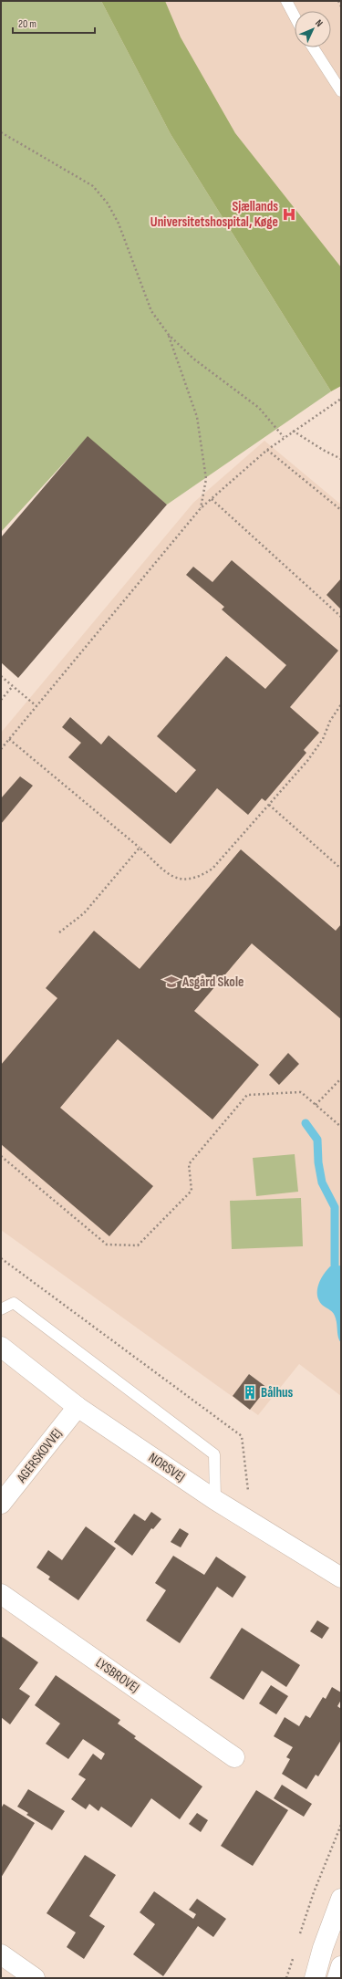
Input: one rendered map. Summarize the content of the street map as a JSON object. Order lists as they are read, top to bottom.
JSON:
{
  "streets": {
    "street": ["AGERSKOVVEJ", "NORSVEJ", "LYSBROVEJ"]
  },
  "crossings": [
    ["AGERSKOVVEJ", "NORSVEJ"]
  ],
  "places": {
    "hospital": ["Sjællands Universitetshospital, Køge"],
    "school or university": ["Asgård Skole"],
    "building": ["Bålhus"]
  },
  "scale_bar": "20 m",
  "north": "top right"
}
